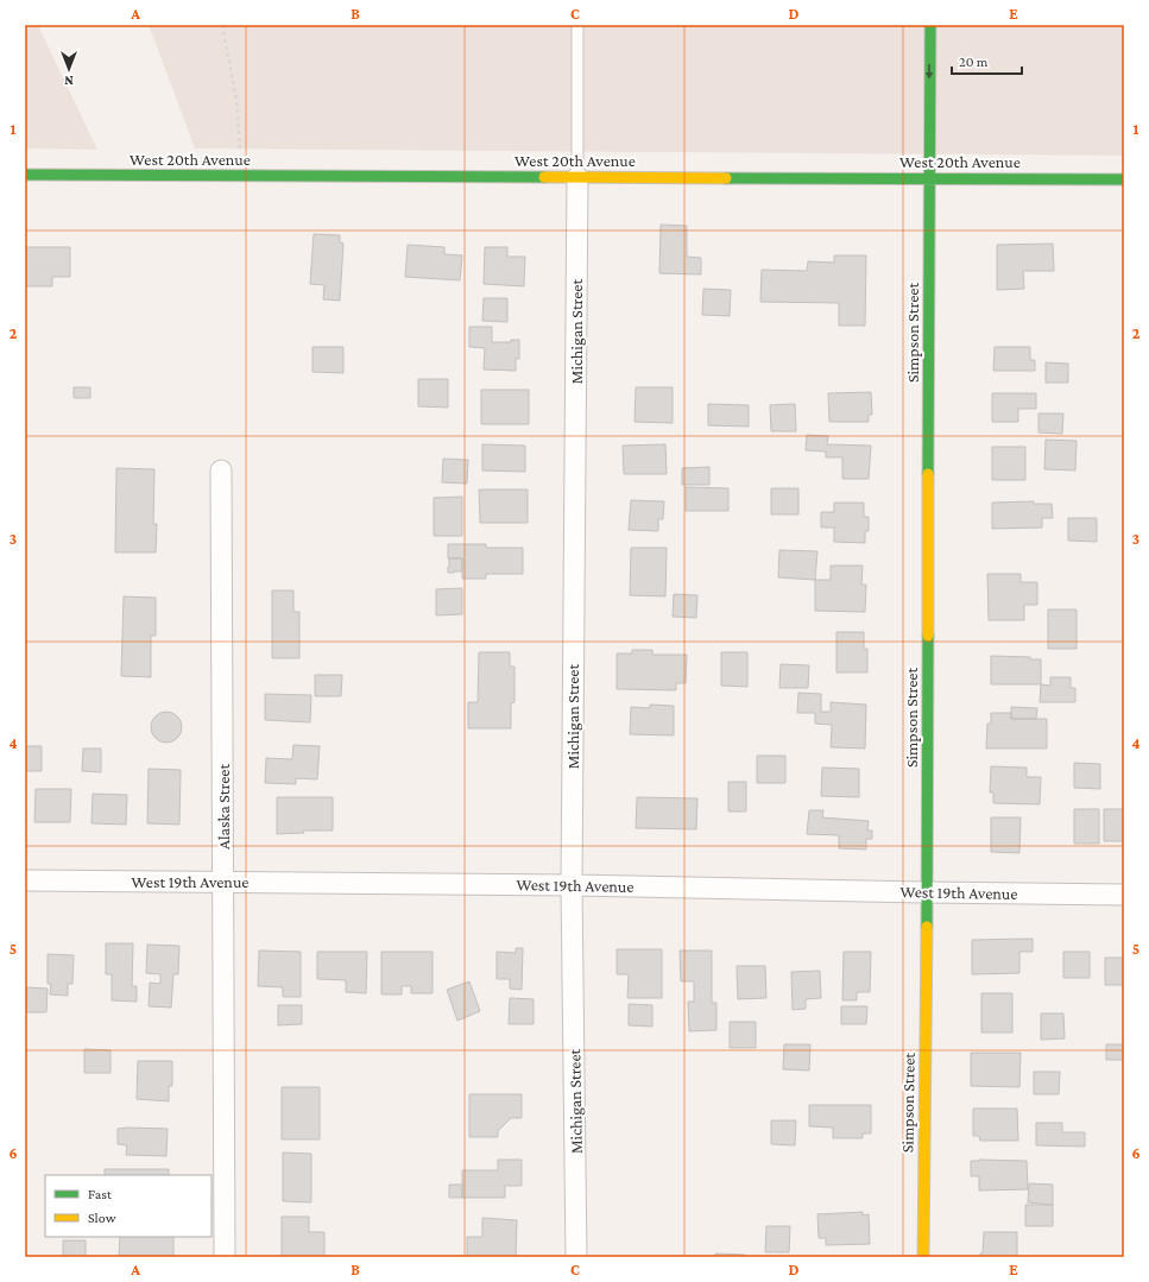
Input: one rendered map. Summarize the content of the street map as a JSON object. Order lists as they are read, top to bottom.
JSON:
{
  "streets": {
    "street": [
      "West 20th Avenue",
      "Michigan Street",
      "Simpson Street",
      "Alaska Street",
      "West 19th Avenue"
    ]
  },
  "crossings": [
    ["West 20th Avenue", "Michigan Street"],
    ["West 20th Avenue", "Simpson Street"],
    ["Michigan Street", "West 19th Avenue"],
    ["Simpson Street", "West 19th Avenue"],
    ["Alaska Street", "West 19th Avenue"]
  ],
  "legend": ["Fast", "Slow"],
  "scale_bar": "20 m",
  "north": "bottom",
  "grid": {
    "columns": [
      "A",
      "B",
      "C",
      "D",
      "E"
    ],
    "rows": [
      "1",
      "2",
      "3",
      "4",
      "5",
      "6"
    ]
  }
}
